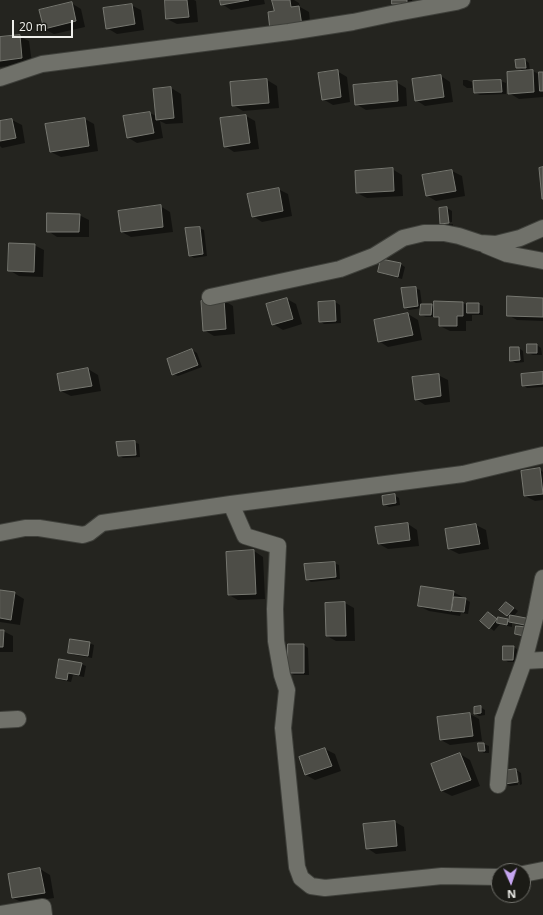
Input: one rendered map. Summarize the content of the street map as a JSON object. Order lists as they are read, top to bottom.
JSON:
{
  "scale_bar": "20 m",
  "north": "bottom"
}
